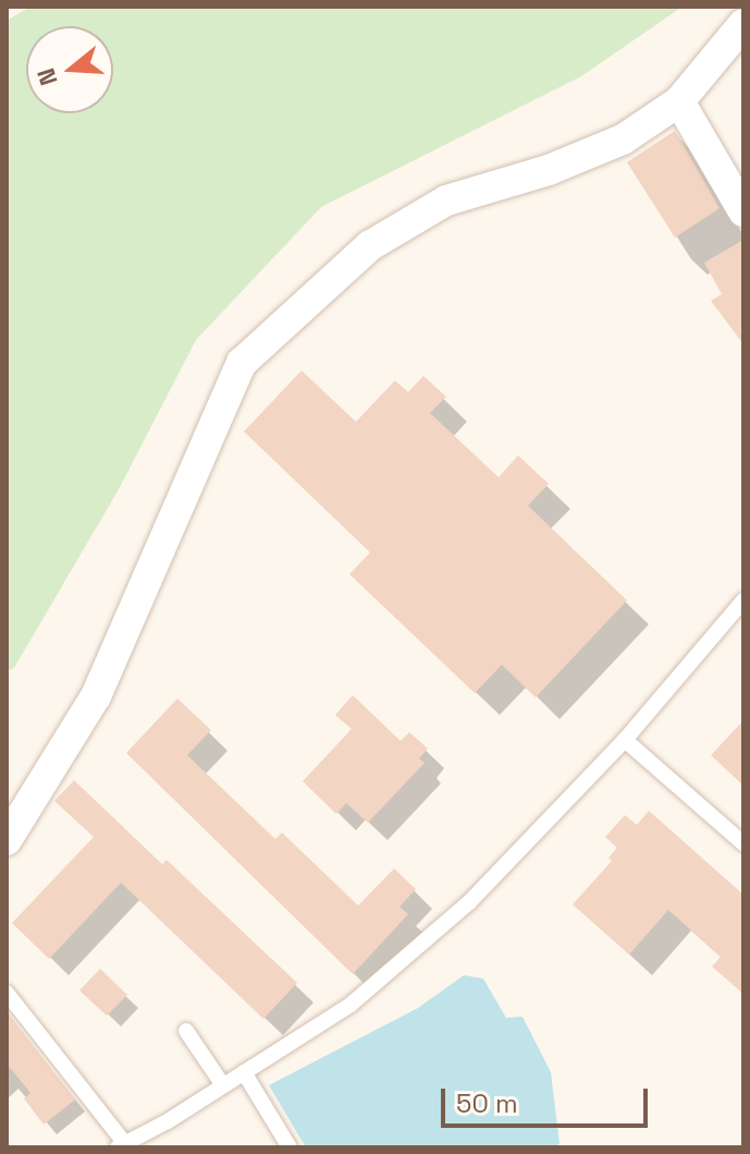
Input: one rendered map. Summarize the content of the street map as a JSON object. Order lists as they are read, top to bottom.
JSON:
{
  "scale_bar": "50 m",
  "north": "left"
}
